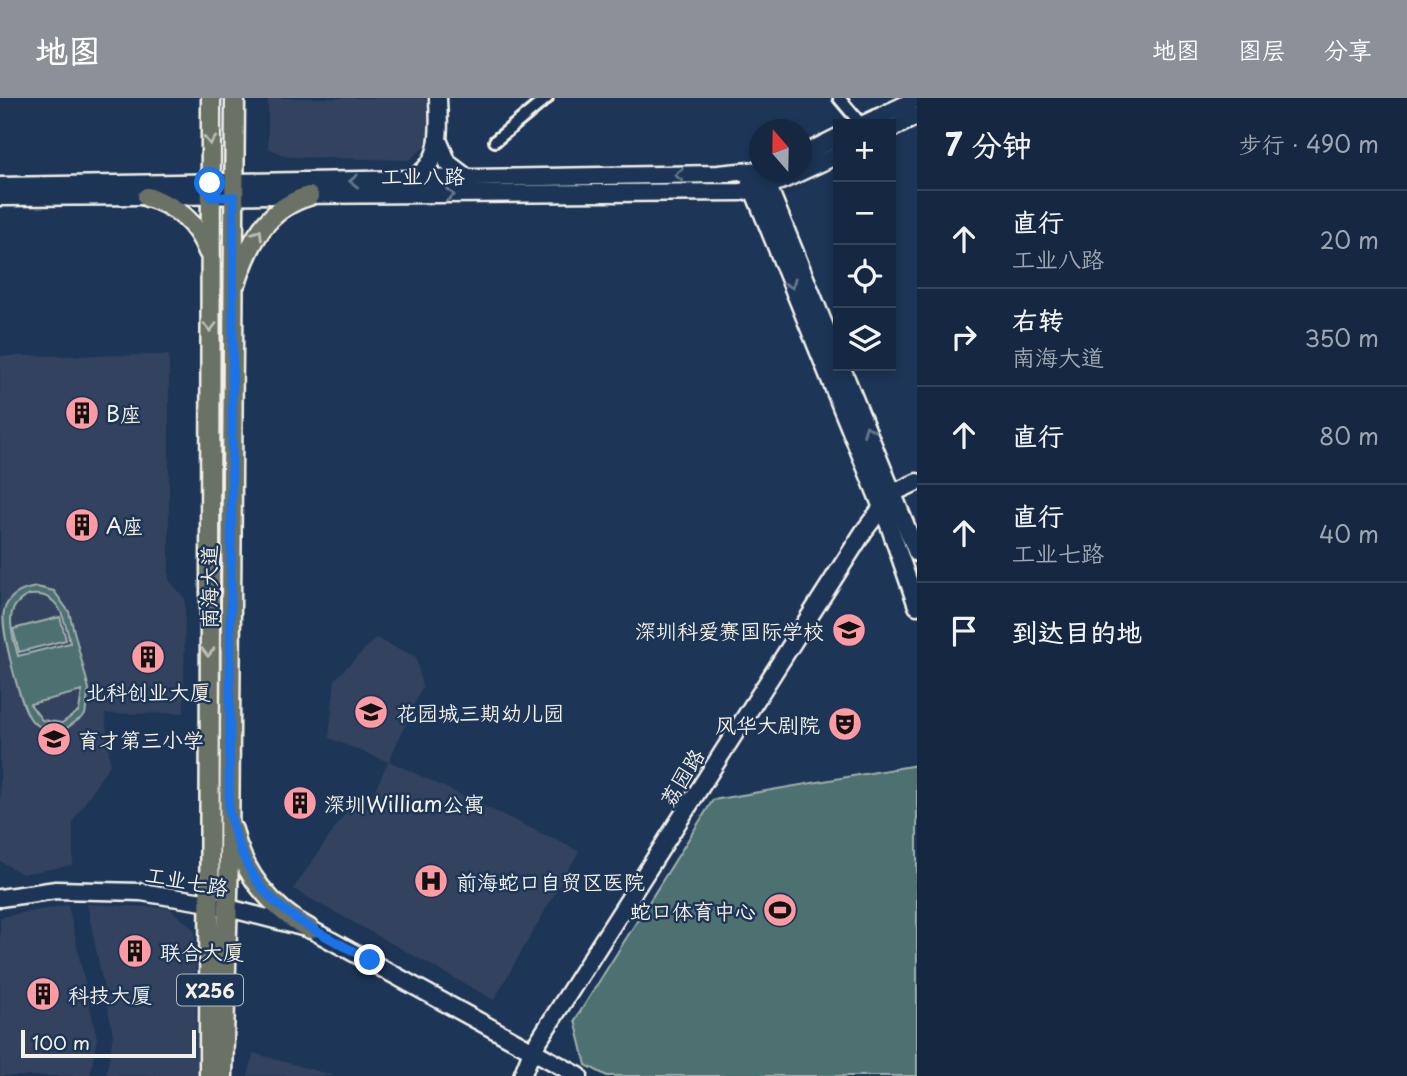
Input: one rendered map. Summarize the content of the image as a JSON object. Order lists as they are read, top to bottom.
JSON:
{
  "streets": {
    "main road": ["南海大道", "X256"],
    "street": ["工业八路", "荔园路", "工业七路"]
  },
  "crossings": [
    ["工业八路", "南海大道"],
    ["南海大道", "工业七路"],
    ["荔园路", "工业七路"]
  ],
  "places": {
    "building": [
      "B座",
      "A座",
      "北科创业大厦",
      "深圳William公寓",
      "联合大厦",
      "科技大厦"
    ],
    "school or university": ["深圳科爱赛国际学校", "花园城三期幼儿园", "育才第三小学"],
    "theatre": ["风华大剧院"],
    "hospital": ["前海蛇口自贸区医院"],
    "sports": ["蛇口体育中心"]
  },
  "scale_bar": "100 m",
  "north": "top",
  "page": {
    "header": "地图",
    "nav": ["地图", "图层", "分享"],
    "heading": ["7 分钟", "步行 · 490 m"],
    "map_buttons": ["+", "−"],
    "list": [
      ["直行", "工业八路", "20 m"],
      ["右转", "南海大道", "350 m"],
      ["直行", "80 m"],
      ["直行", "工业七路", "40 m"],
      "到达目的地"
    ],
    "scale": "100 m"
  }
}
